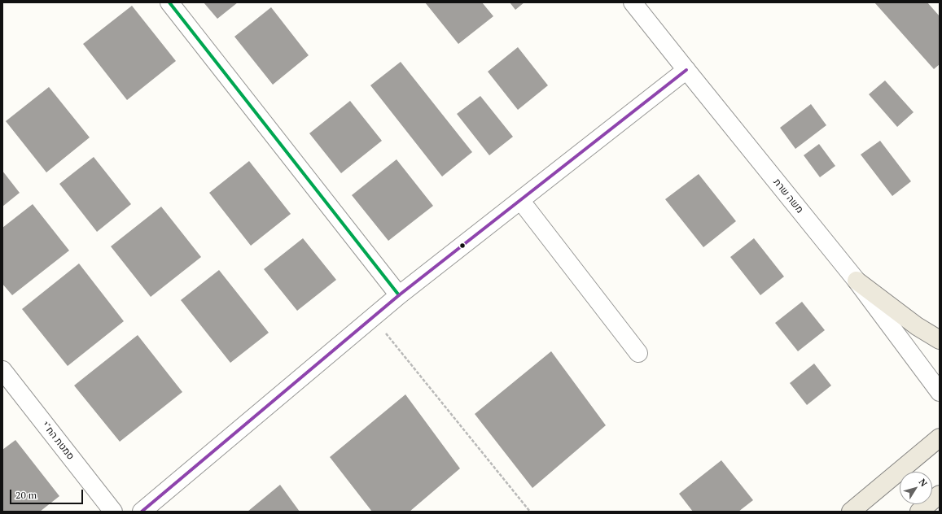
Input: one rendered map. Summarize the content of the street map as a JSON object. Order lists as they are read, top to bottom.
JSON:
{
  "streets": {
    "street": ["משה שרת", "סמטת הח\"י"]
  },
  "scale_bar": "20 m",
  "north": "top right"
}
